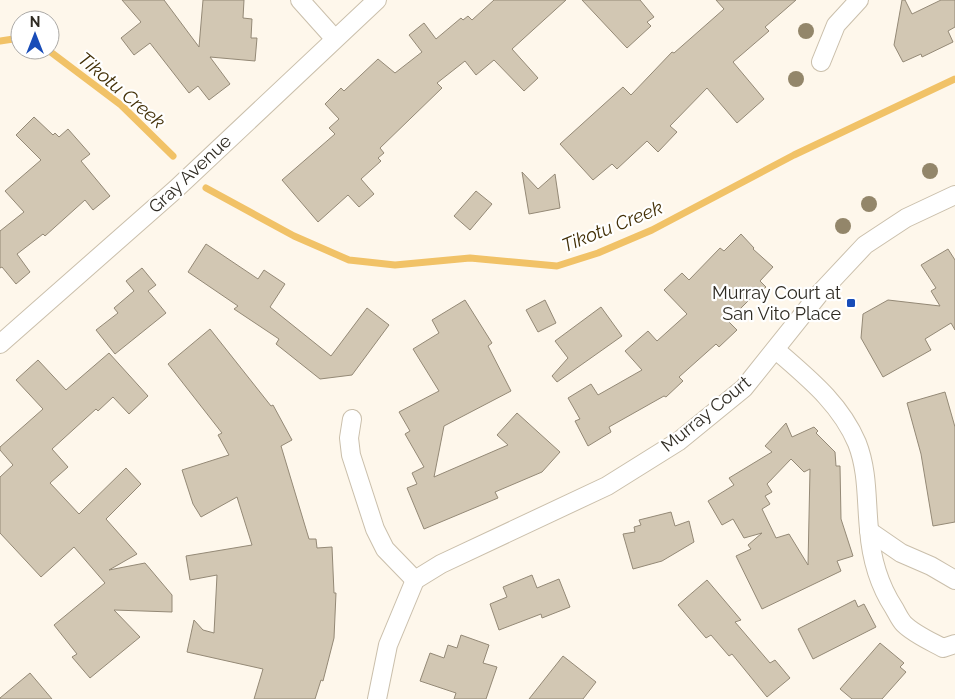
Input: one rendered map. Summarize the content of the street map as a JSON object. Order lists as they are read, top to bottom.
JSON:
{
  "streets": {
    "street": ["Gray Avenue", "Murray Court"]
  },
  "water": ["Tikotu Creek"],
  "places": {
    "transit": ["Murray Court at San Vito Place"]
  },
  "north": "top"
}
